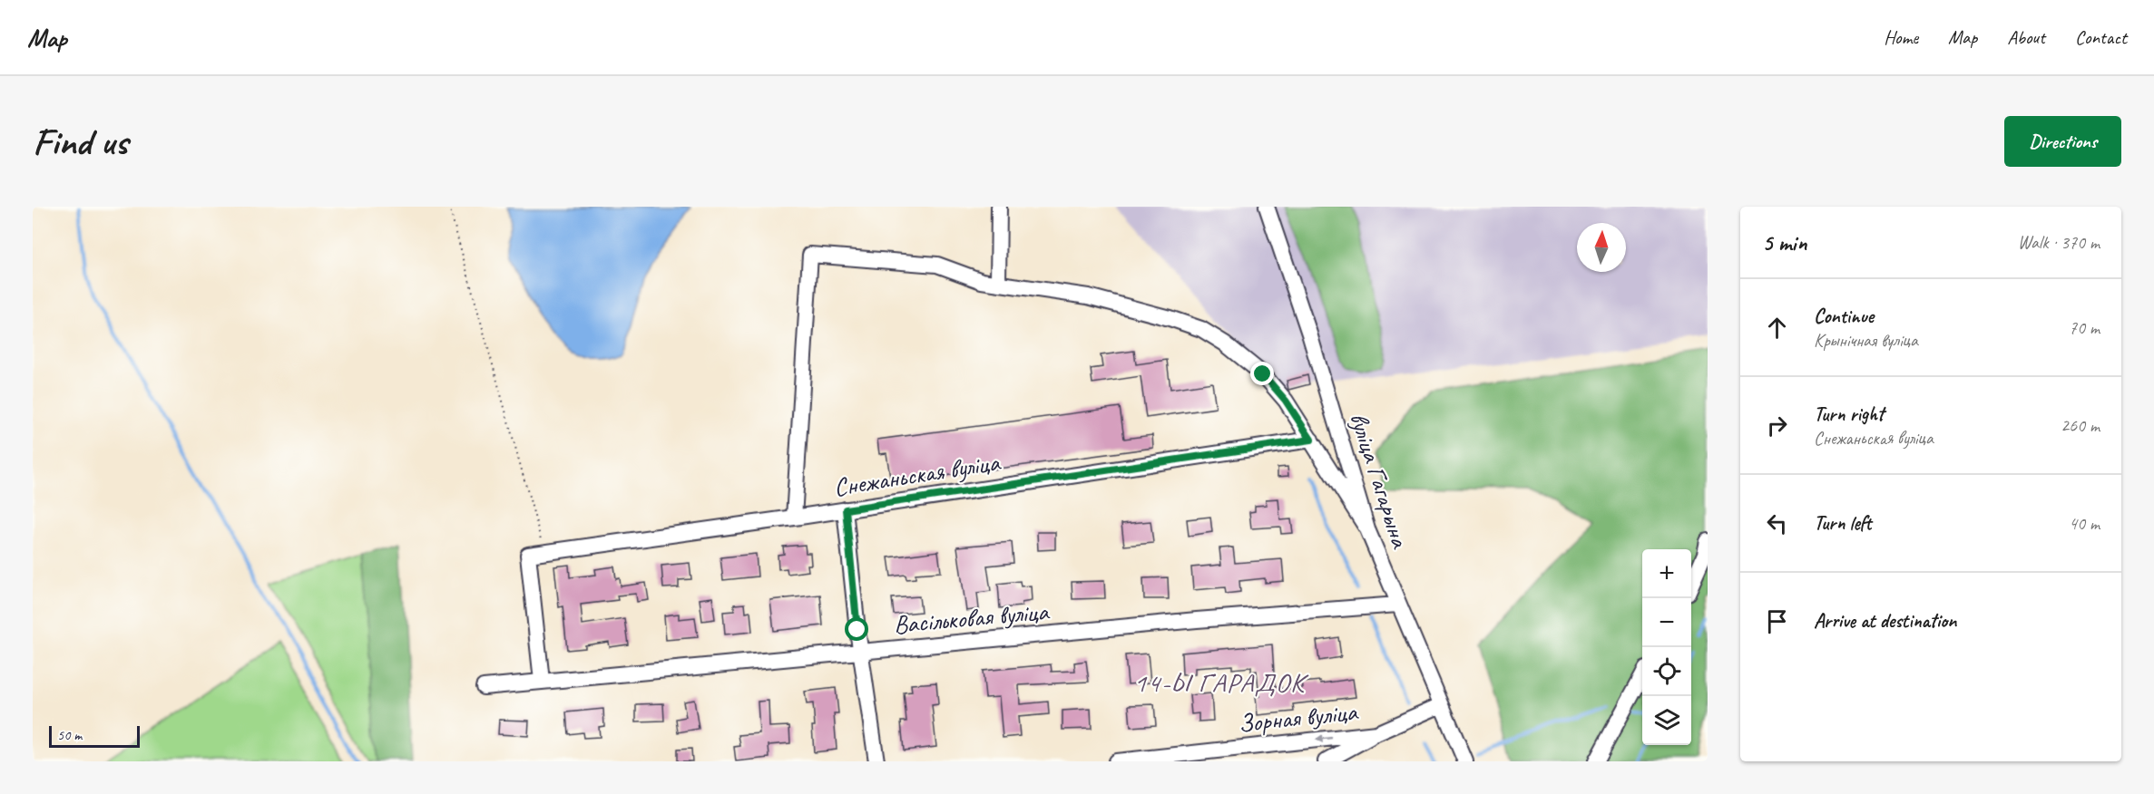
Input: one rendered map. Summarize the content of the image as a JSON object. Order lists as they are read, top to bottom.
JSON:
{
  "streets": {
    "street": [
      "Снежаньская вуліца",
      "вуліца Гагарына",
      "Васільковая вуліца",
      "Зорная вуліца"
    ]
  },
  "crossings": [
    ["Снежаньская вуліца", "Васільковая вуліца"],
    ["вуліца Гагарына", "Васільковая вуліца"],
    ["вуліца Гагарына", "Зорная вуліца"]
  ],
  "districts": ["14-Ы ГАРАДОК"],
  "scale_bar": "50 m",
  "north": "top",
  "page": {
    "header": "Map",
    "nav": [
      "Home",
      "Map",
      "About",
      "Contact"
    ],
    "buttons": "Directions",
    "title": "Find us",
    "heading": ["5 min", "Walk · 370 m"],
    "list": [
      ["Continue", "Крынічная вуліца", "70 m"],
      ["Turn right", "Снежаньская вуліца", "260 m"],
      ["Turn left", "40 m"],
      "Arrive at destination"
    ],
    "map_buttons": ["+", "−"],
    "scale": "50 m"
  }
}
